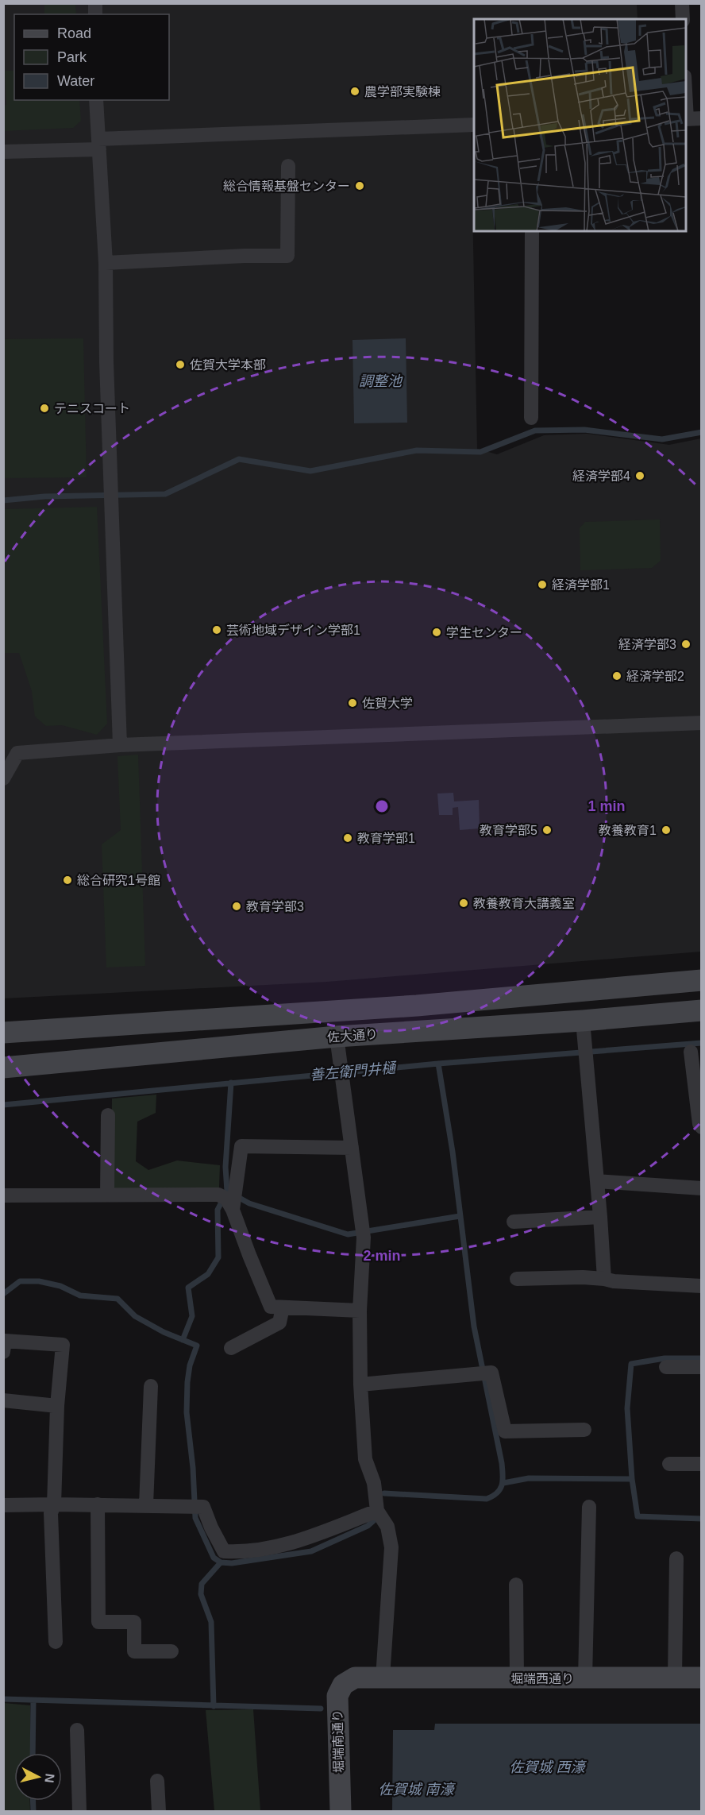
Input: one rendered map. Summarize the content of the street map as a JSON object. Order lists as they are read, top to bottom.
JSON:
{
  "streets": {
    "main road": ["佐大通り", "堀端西通り", "堀端南通り"]
  },
  "crossings": [
    ["堀端西通り", "堀端南通り"]
  ],
  "water": [
    "調整池",
    "善左衛門井樋",
    "佐賀城 西濠",
    "佐賀城 南濠"
  ],
  "places": [
    "農学部実験棟",
    "総合情報基盤センター",
    "佐賀大学本部",
    "テニスコート",
    "経済学部4",
    "経済学部1",
    "芸術地域デザイン学部1",
    "学生センター",
    "経済学部3",
    "経済学部2",
    "佐賀大学",
    "教育学部5",
    "教養教育1",
    "教育学部1",
    "総合研究1号館",
    "教養教育大講義室",
    "教育学部3"
  ],
  "legend": ["Road", "Park", "Water"],
  "north": "right",
  "rings": ["1 min", "2 min"]
}
